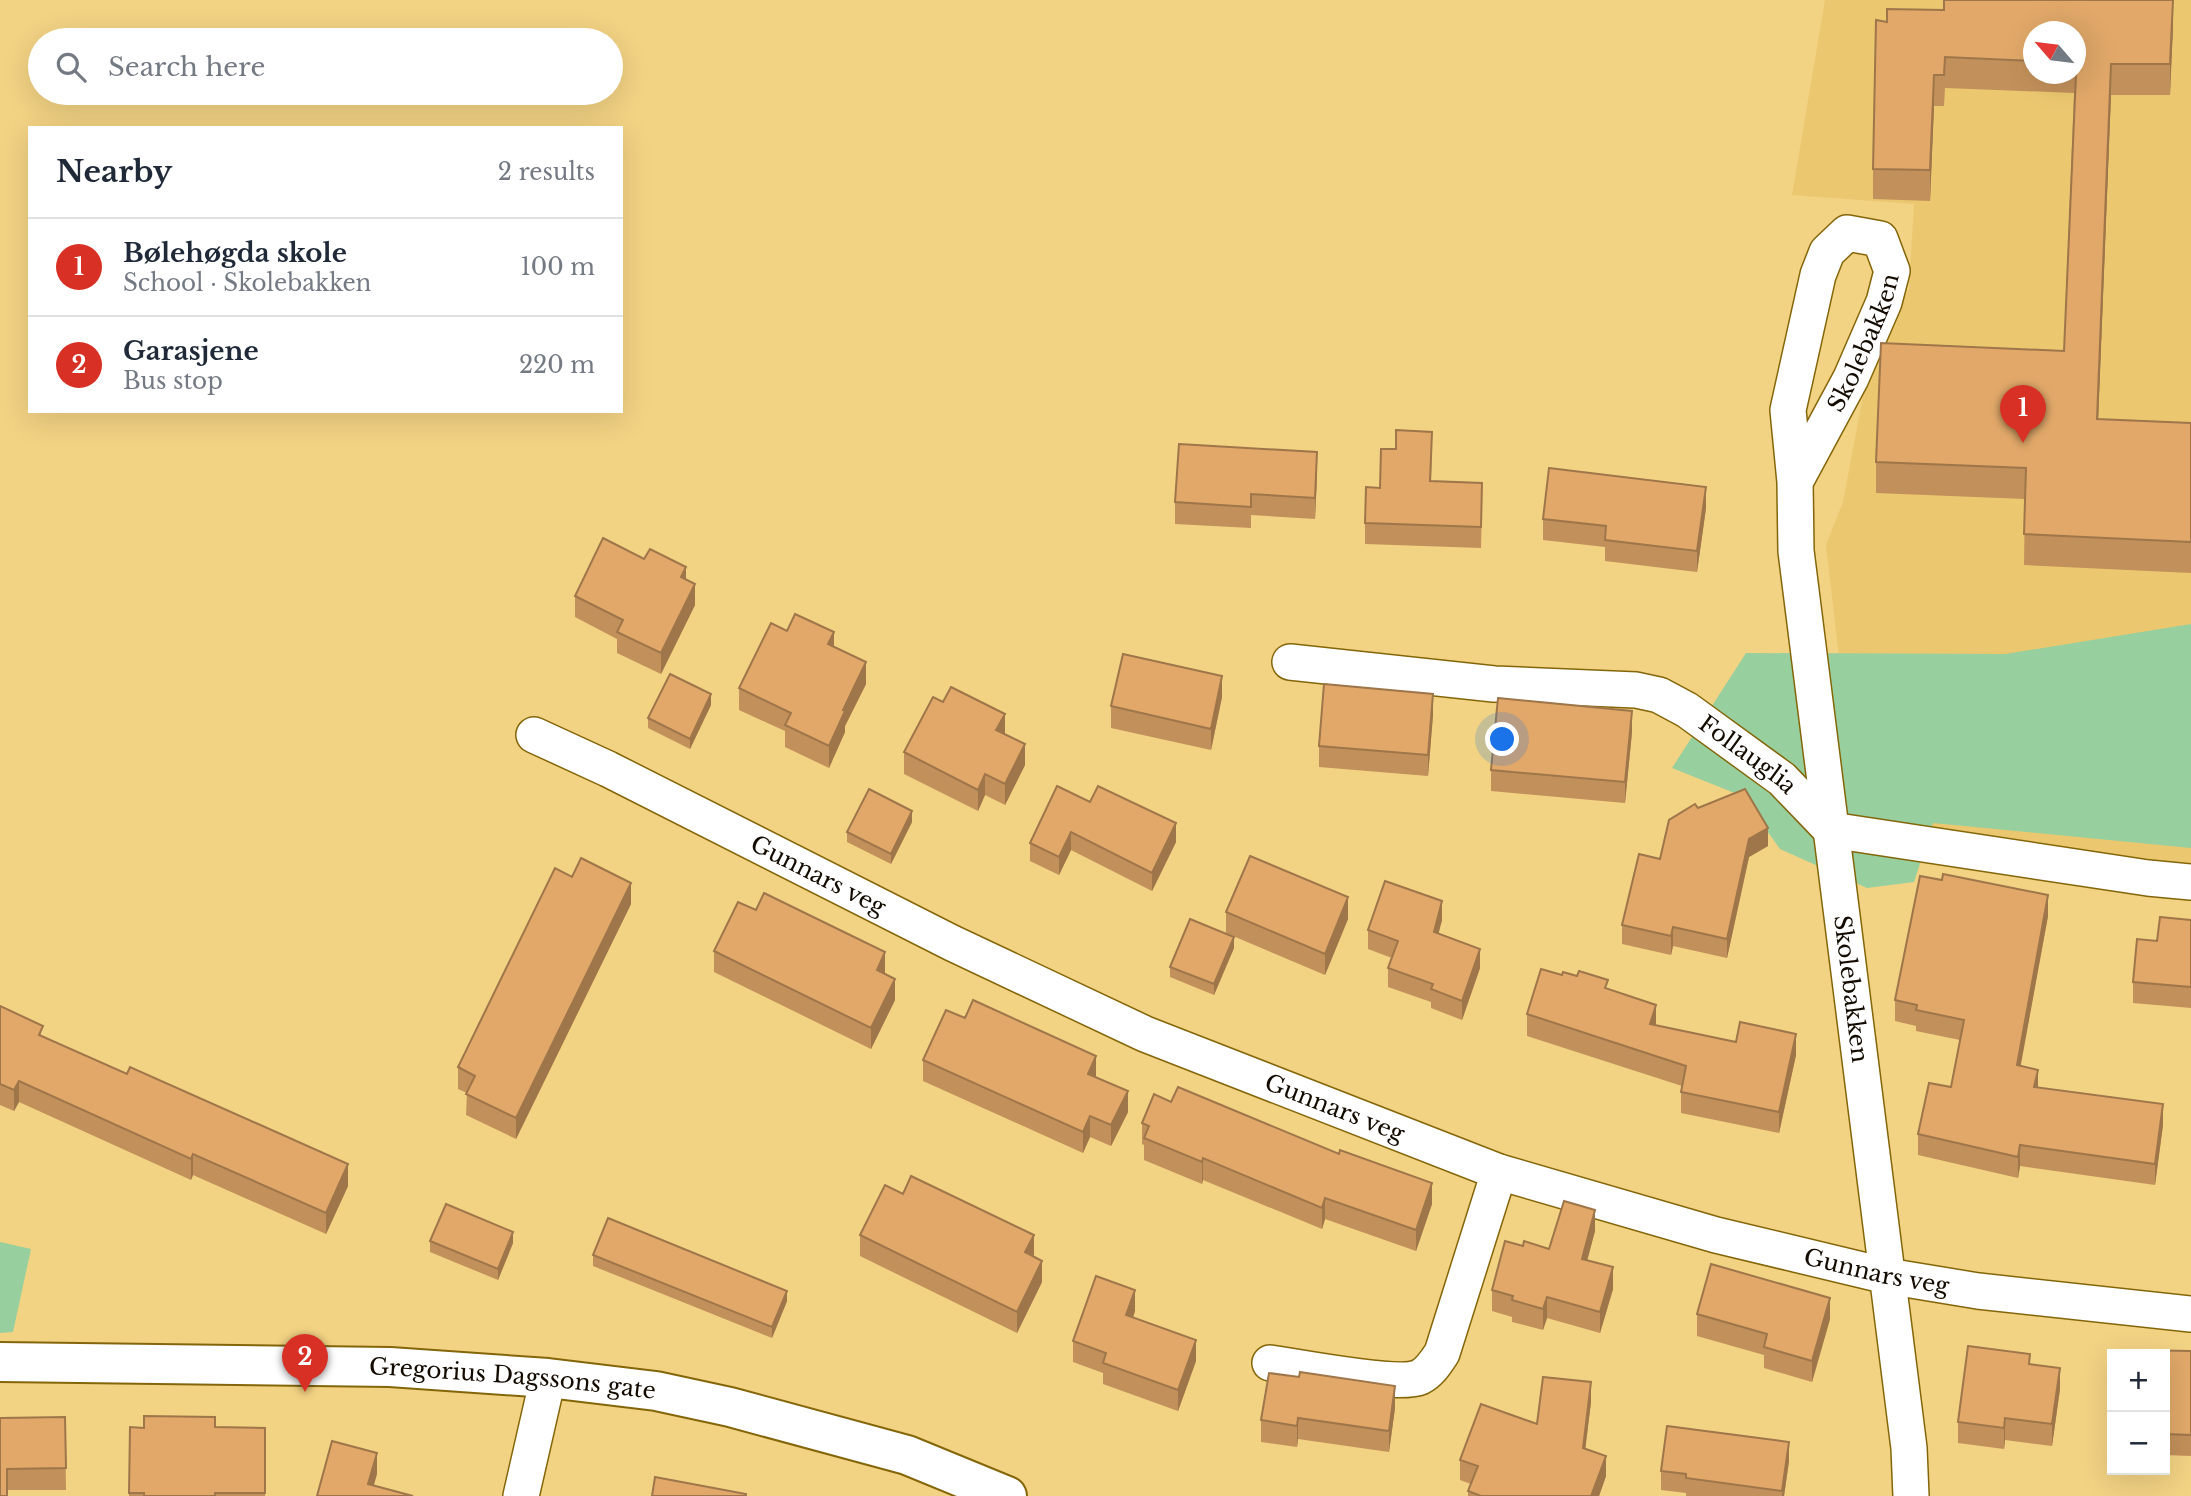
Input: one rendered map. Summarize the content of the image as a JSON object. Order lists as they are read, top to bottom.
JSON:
{
  "streets": {
    "street": [
      "Skolebakken",
      "Follauglia",
      "Gunnars veg",
      "Gregorius Dagssons gate"
    ]
  },
  "crossings": [
    ["Skolebakken", "Follauglia"],
    ["Skolebakken", "Gunnars veg"]
  ],
  "north": "top left",
  "page": {
    "search": "Search here",
    "heading": ["Nearby", "2 results"],
    "list": [
      {
        "mark": "1",
        "name": "Bølehøgda skole",
        "note": "School · Skolebakken",
        "value": "100 m"
      },
      {
        "mark": "2",
        "name": "Garasjene",
        "note": "Bus stop",
        "value": "220 m"
      }
    ],
    "pins": ["1", "2"],
    "map_buttons": ["+", "−"]
  }
}
